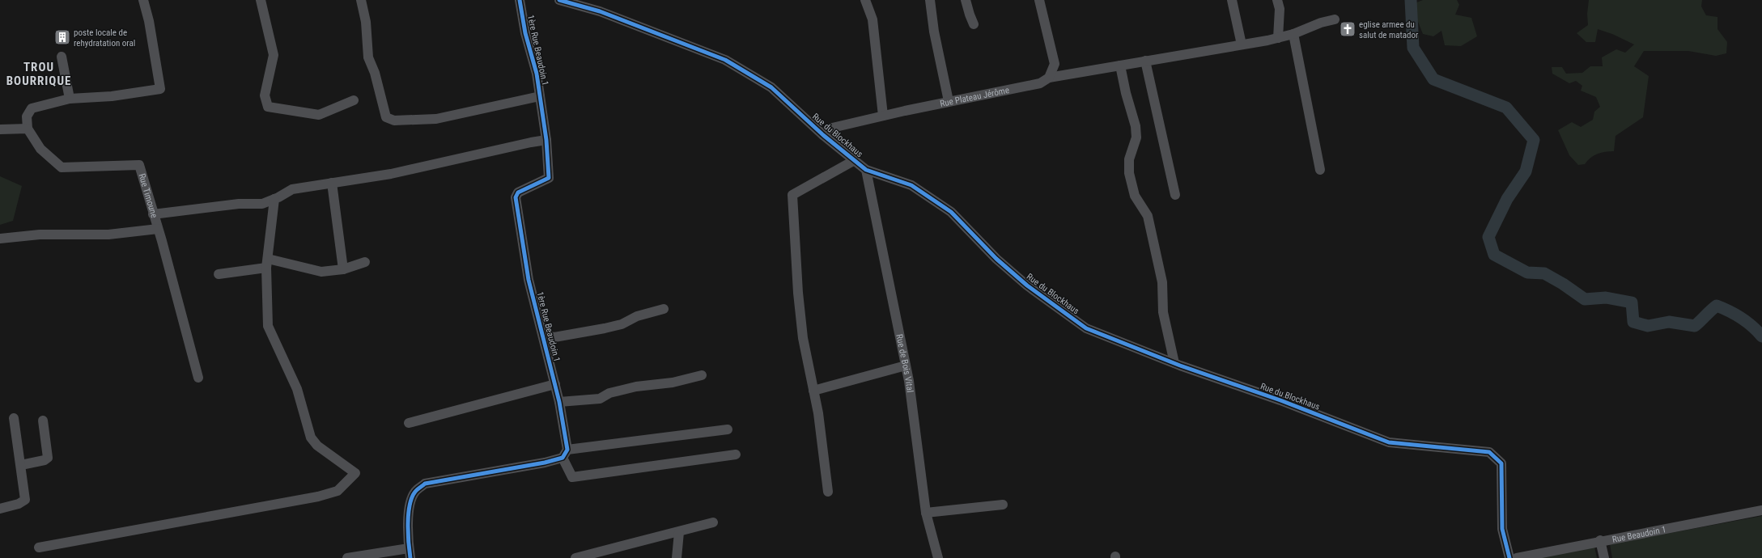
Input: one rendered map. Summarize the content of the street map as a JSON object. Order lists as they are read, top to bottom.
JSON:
{
  "streets": {
    "street": [
      "1ère Rue Beaudoin 1",
      "Rue Plateau Jérôme",
      "Rue du Blockhaus",
      "Rue Timoune",
      "Rue de Bois Vital",
      "Rue Beaudoin 1"
    ]
  },
  "crossings": [
    ["Rue Plateau Jérôme", "Rue du Blockhaus"],
    ["Rue du Blockhaus", "Rue de Bois Vital"]
  ],
  "districts": ["TROU BOURRIQUE"],
  "places": {
    "church": ["eglise armee du salut de matador"],
    "building": ["poste locale de rehydratation oral"]
  }
}
